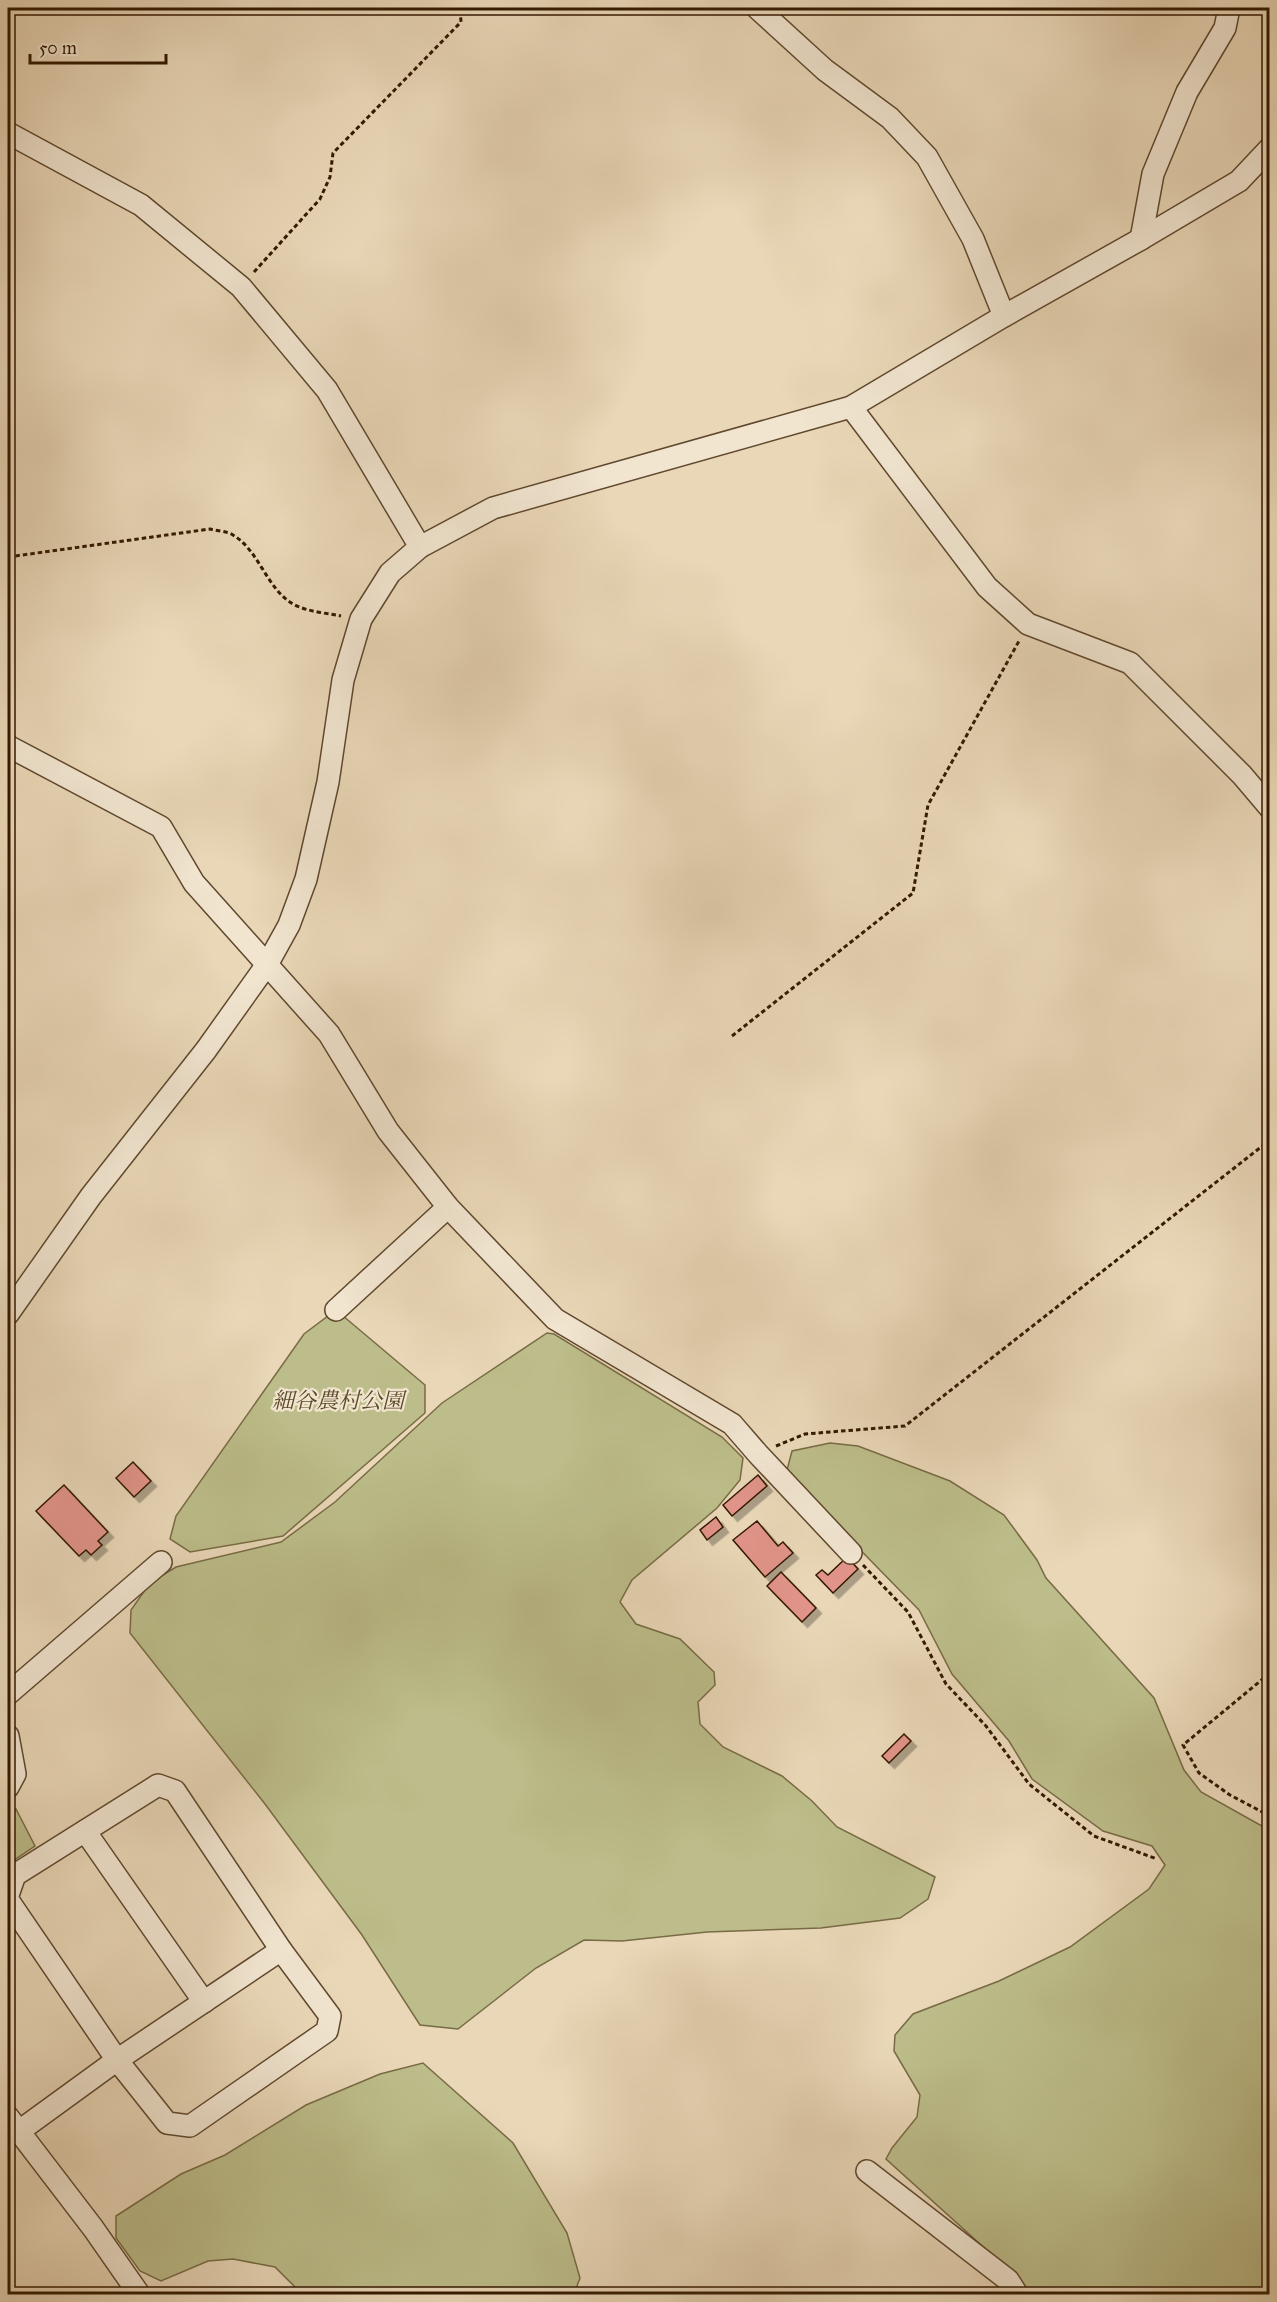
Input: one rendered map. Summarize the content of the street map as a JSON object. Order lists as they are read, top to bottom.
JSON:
{
  "parks": ["細谷農村公園"],
  "scale_bar": "50 m"
}
